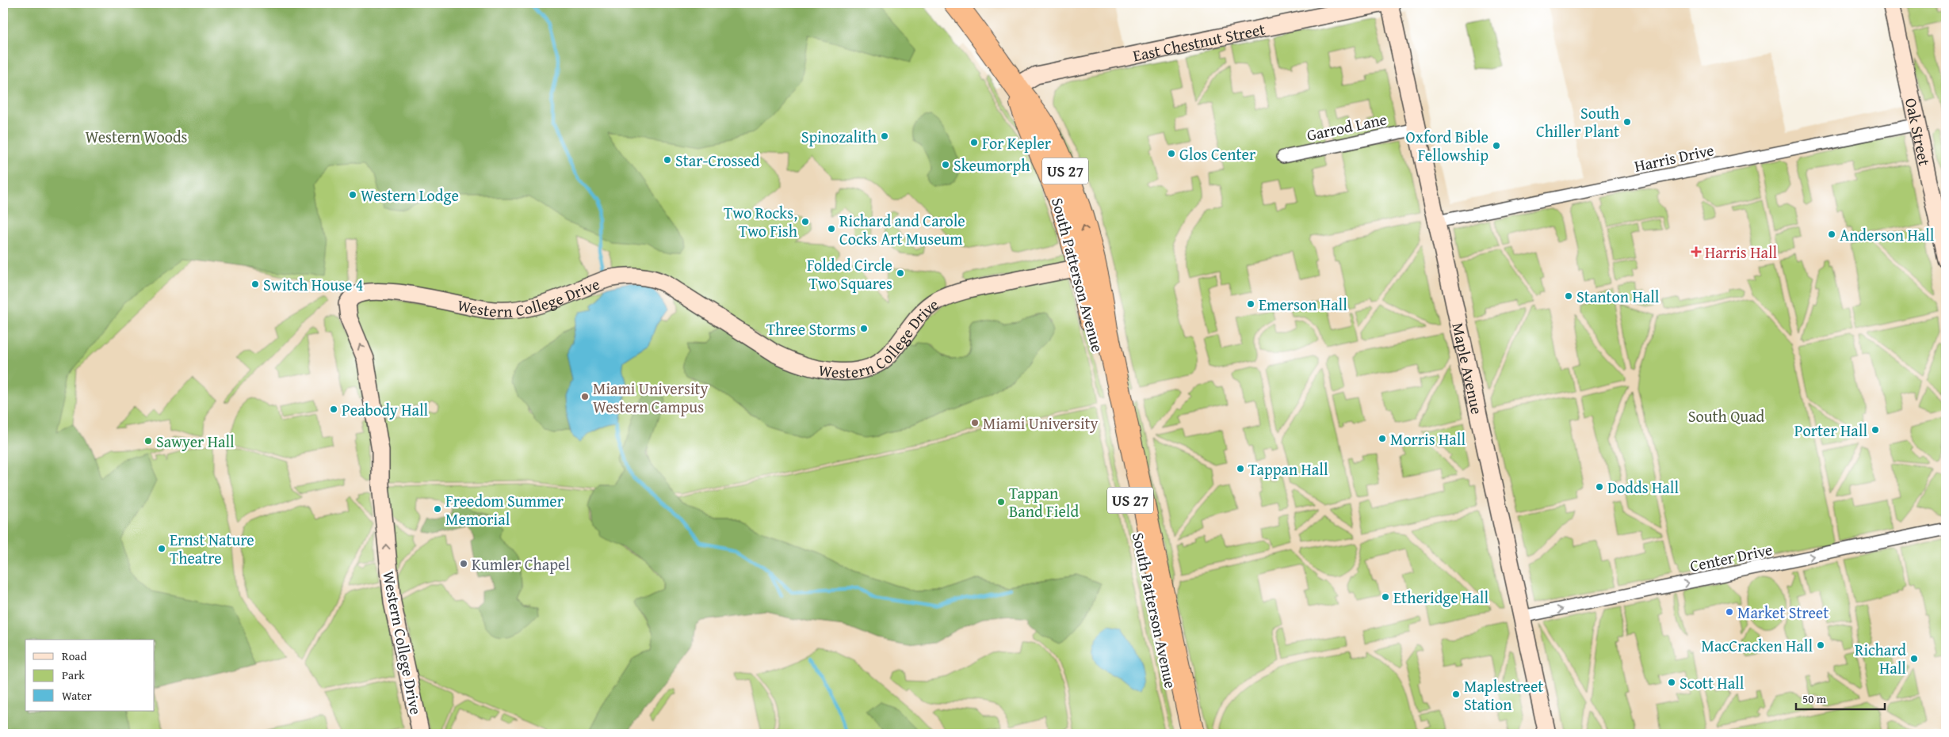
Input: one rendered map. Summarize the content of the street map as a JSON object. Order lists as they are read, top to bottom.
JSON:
{
  "streets": {
    "highway": ["US 27", "South Patterson Avenue"],
    "street": [
      "East Chestnut Street",
      "Garrod Lane",
      "Oak Street",
      "Harris Drive",
      "Western College Drive",
      "Maple Avenue",
      "Center Drive"
    ]
  },
  "crossings": [
    ["East Chestnut Street", "US 27"],
    ["East Chestnut Street", "South Patterson Avenue"],
    ["Garrod Lane", "Maple Avenue"],
    ["Oak Street", "Harris Drive"],
    ["Harris Drive", "Maple Avenue"],
    ["US 27", "South Patterson Avenue"],
    ["South Patterson Avenue", "Western College Drive"],
    ["Maple Avenue", "Center Drive"]
  ],
  "one_way": ["Center Drive"],
  "parks": ["Western Woods", "South Quad"],
  "places": {
    "other": [
      "South Chiller Plant",
      "Spinozalith",
      "For Kepler",
      "Oxford Bible Fellowship",
      "Glos Center",
      "Star-Crossed",
      "Skeumorph",
      "Western Lodge",
      "Two Rocks, Two Fish",
      "Richard and Carole Cocks Art Museum",
      "Anderson Hall",
      "Folded Circle Two Squares",
      "Switch House 4",
      "Stanton Hall",
      "Emerson Hall",
      "Three Storms",
      "Miami University Western Campus",
      "Peabody Hall",
      "Miami University",
      "Porter Hall",
      "Morris Hall",
      "Sawyer Hall",
      "Tappan Hall",
      "Dodds Hall",
      "Tappan Band Field",
      "Freedom Summer Memorial",
      "Ernst Nature Theatre",
      "Kumler Chapel",
      "Etheridge Hall",
      "Market Street",
      "MacCracken Hall",
      "Richard Hall",
      "Scott Hall",
      "Maplestreet Station"
    ],
    "health": ["Harris Hall"]
  },
  "legend": ["Road", "Park", "Water"],
  "scale_bar": "50 m"
}
